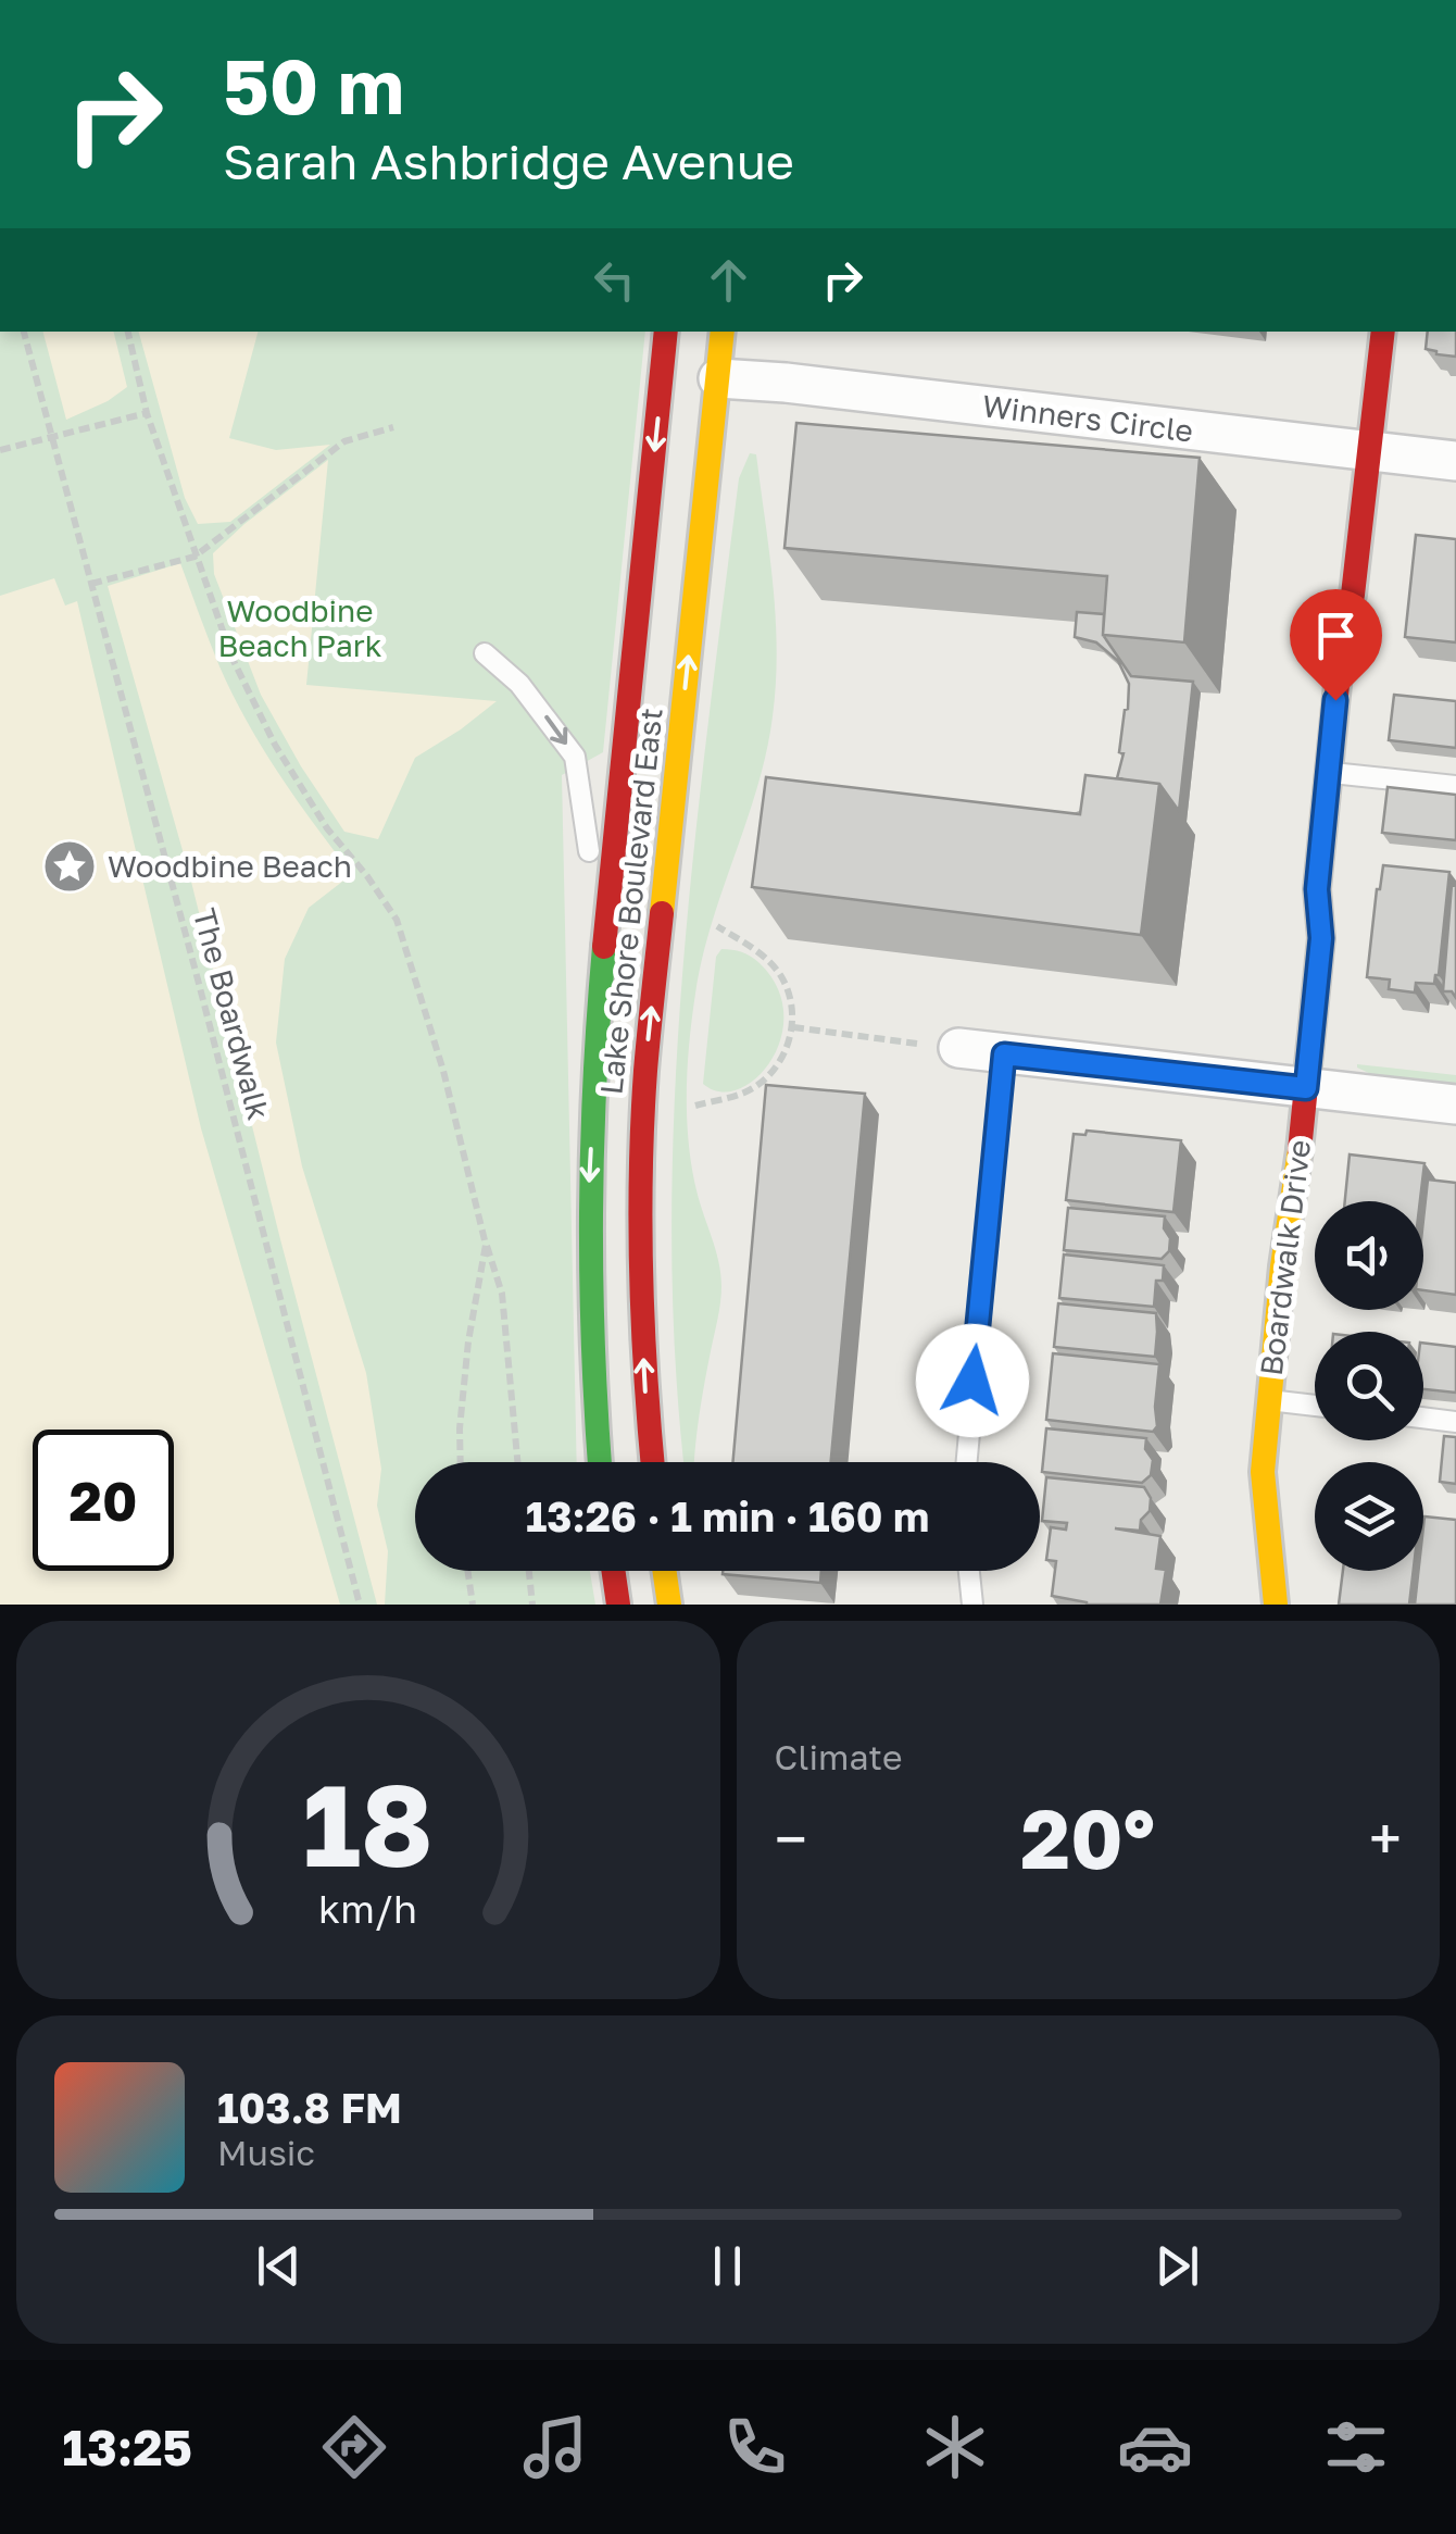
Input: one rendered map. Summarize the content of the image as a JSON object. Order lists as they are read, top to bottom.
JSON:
{
  "streets": {
    "main road": ["Lake Shore Boulevard East", "Boardwalk Drive"],
    "street": ["Winners Circle"],
    "path": ["The Boardwalk"]
  },
  "crossings": [
    ["Winners Circle", "Lake Shore Boulevard East"],
    ["Winners Circle", "Boardwalk Drive"]
  ],
  "parks": ["Woodbine Beach Park"],
  "places": {
    "place": ["Woodbine Beach"]
  },
  "page": {
    "turn": ["50 m", "Sarah Ashbridge Avenue"],
    "limit": "20",
    "trip": "13:26 · 1 min · 160 m",
    "tile": "Climate",
    "heat": ["−", "20°", "+"],
    "song": ["103.8 FM", "Music"],
    "tabs": "13:25",
    "gauge": ["18", "km/h"]
  }
}
